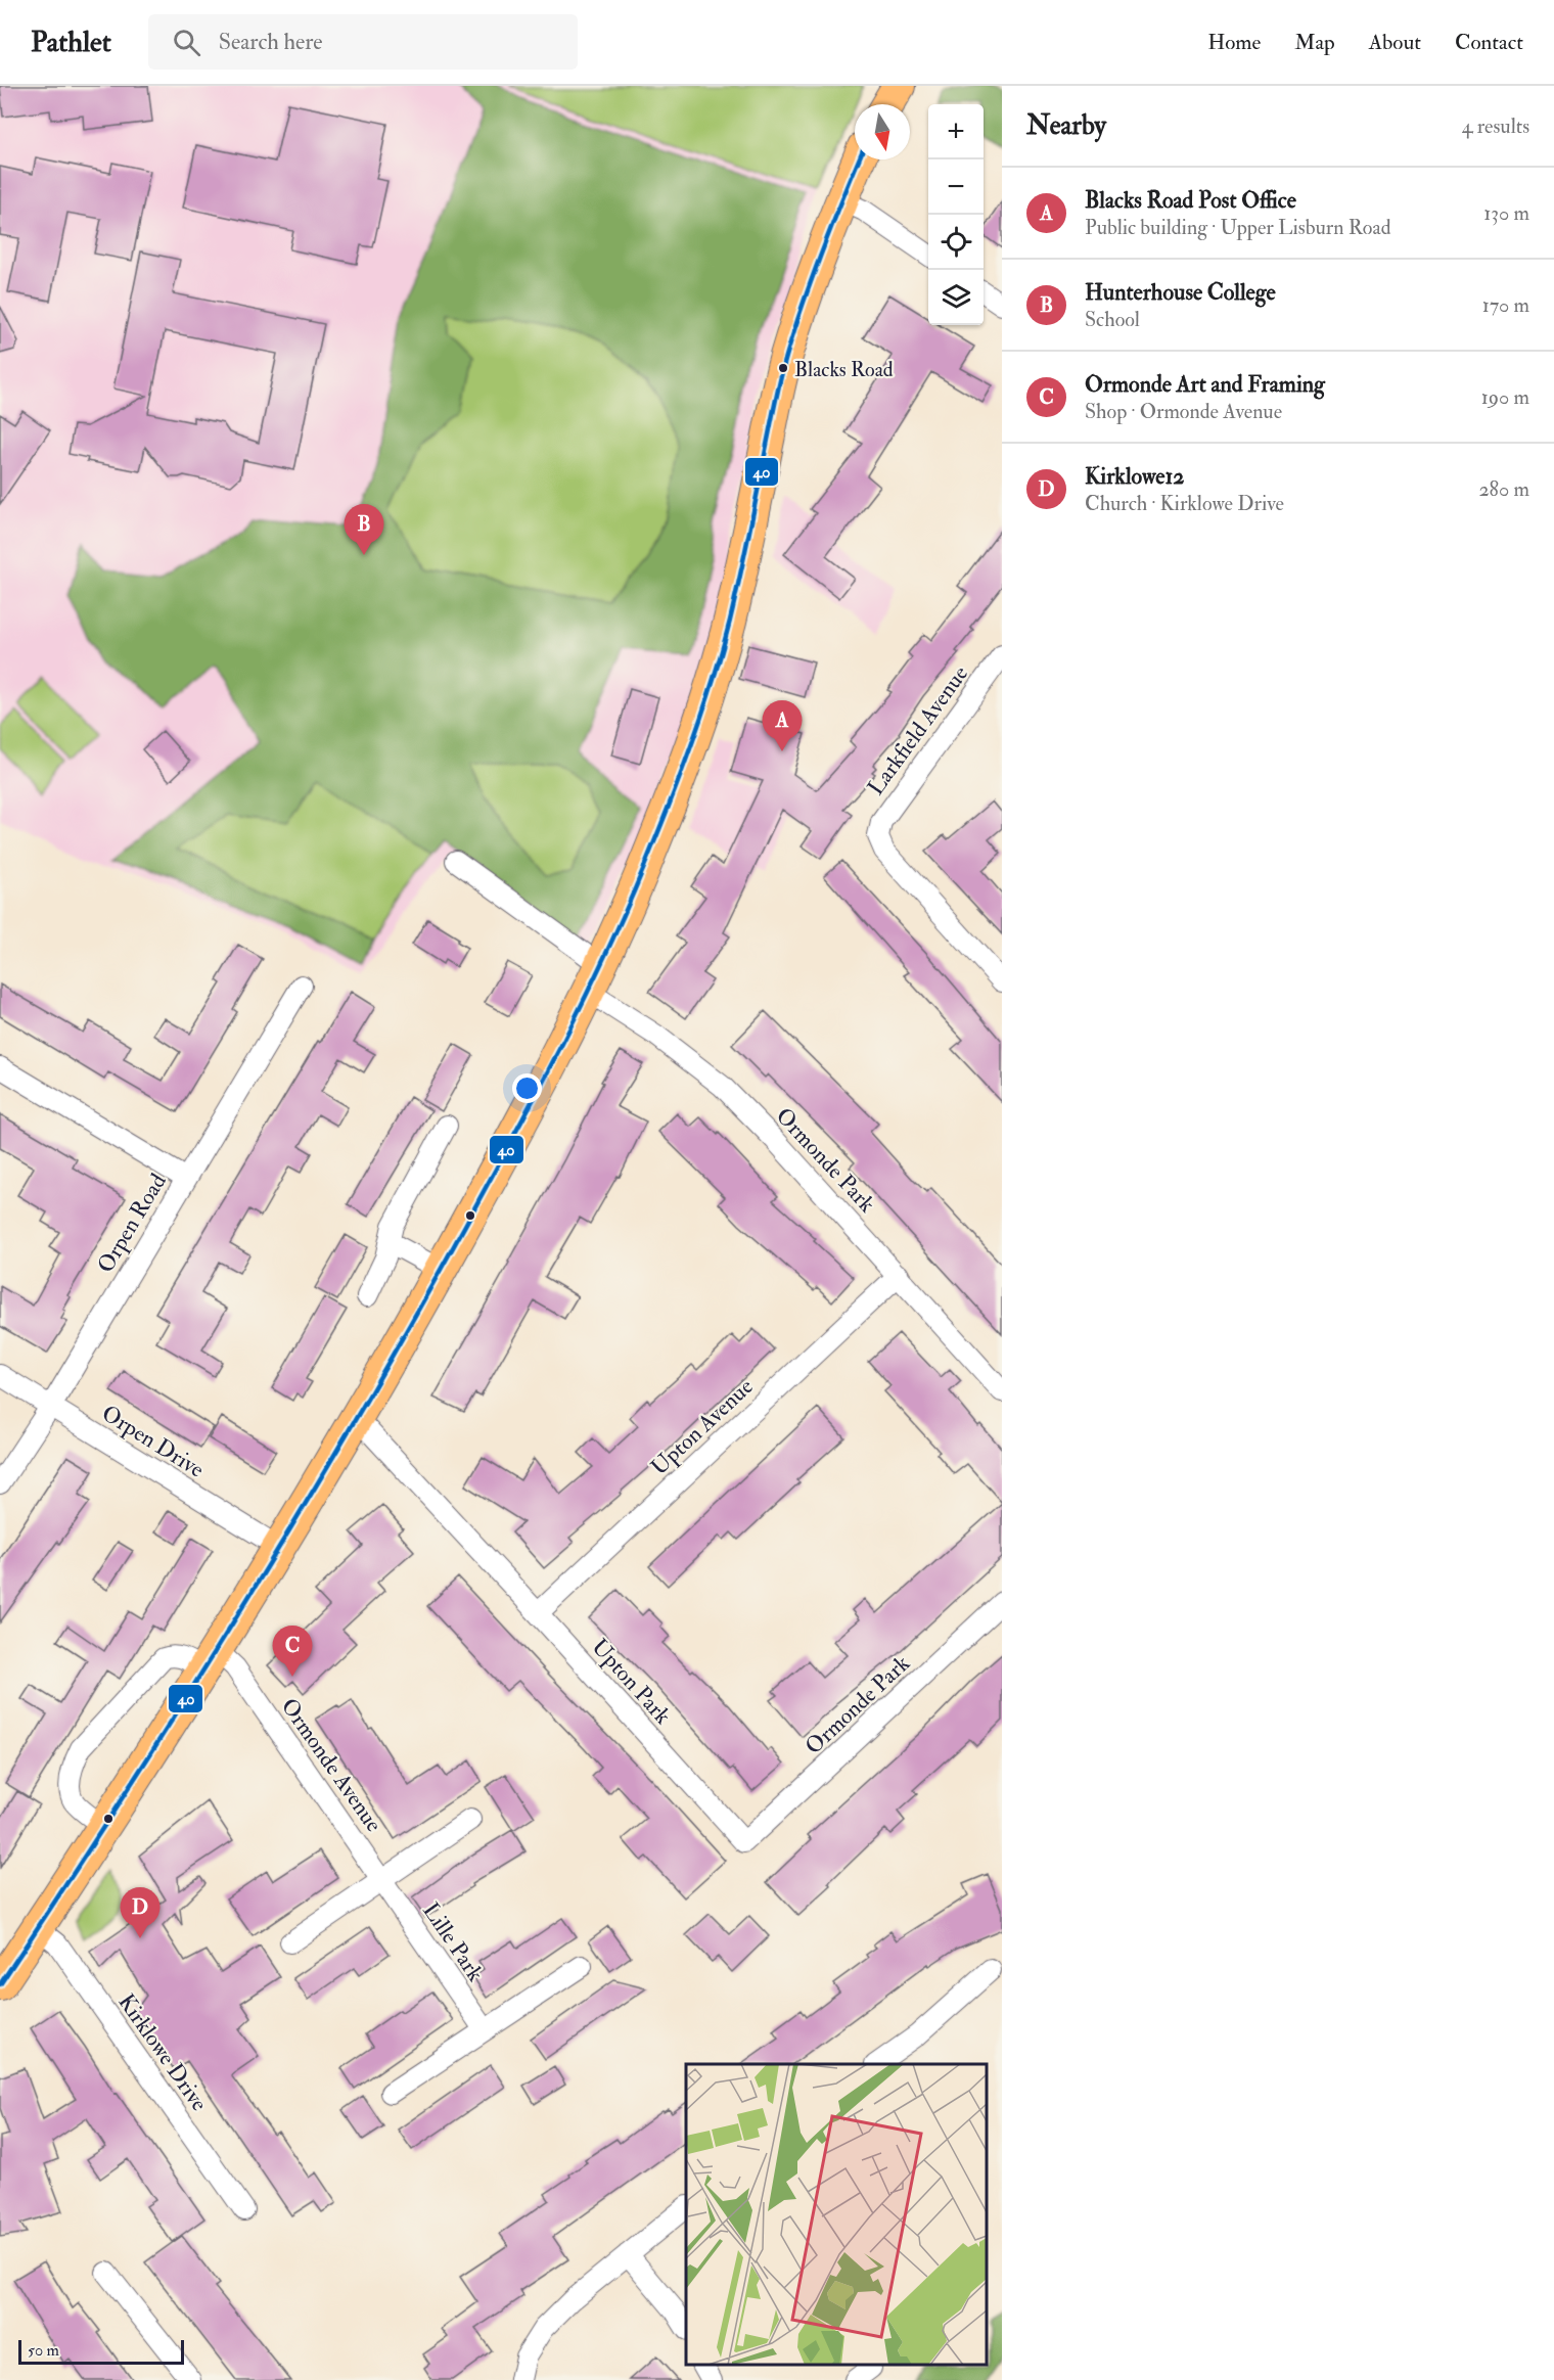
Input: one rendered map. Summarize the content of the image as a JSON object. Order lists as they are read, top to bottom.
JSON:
{
  "streets": {
    "street": [
      "Larkfield Avenue",
      "Ormonde Park",
      "Orpen Road",
      "Upton Avenue",
      "Orpen Drive",
      "Upton Park",
      "Ormonde Avenue",
      "Lille Park",
      "Kirklowe Drive"
    ]
  },
  "crossings": [
    ["Ormonde Park", "Upton Avenue"],
    ["Ormonde Park", "Upton Park"],
    ["Orpen Road", "Orpen Drive"],
    ["Upton Avenue", "Upton Park"],
    ["Ormonde Avenue", "Lille Park"]
  ],
  "places": ["Blacks Road"],
  "lines": ["transit line 40"],
  "scale_bar": "50 m",
  "north": "bottom",
  "page": {
    "header": "Pathlet",
    "search": "Search here",
    "nav": [
      "Home",
      "Map",
      "About",
      "Contact"
    ],
    "heading": ["Nearby", "4 results"],
    "map_buttons": ["+", "−"],
    "list": [
      {
        "mark": "A",
        "name": "Blacks Road Post Office",
        "note": "Public building · Upper Lisburn Road",
        "value": "130 m"
      },
      {
        "mark": "B",
        "name": "Hunterhouse College",
        "note": "School",
        "value": "170 m"
      },
      {
        "mark": "C",
        "name": "Ormonde Art and Framing",
        "note": "Shop · Ormonde Avenue",
        "value": "190 m"
      },
      {
        "mark": "D",
        "name": "Kirklowe12",
        "note": "Church · Kirklowe Drive",
        "value": "280 m"
      }
    ],
    "pins": [
      "B",
      "A",
      "C",
      "D"
    ],
    "scale": "50 m"
  }
}
